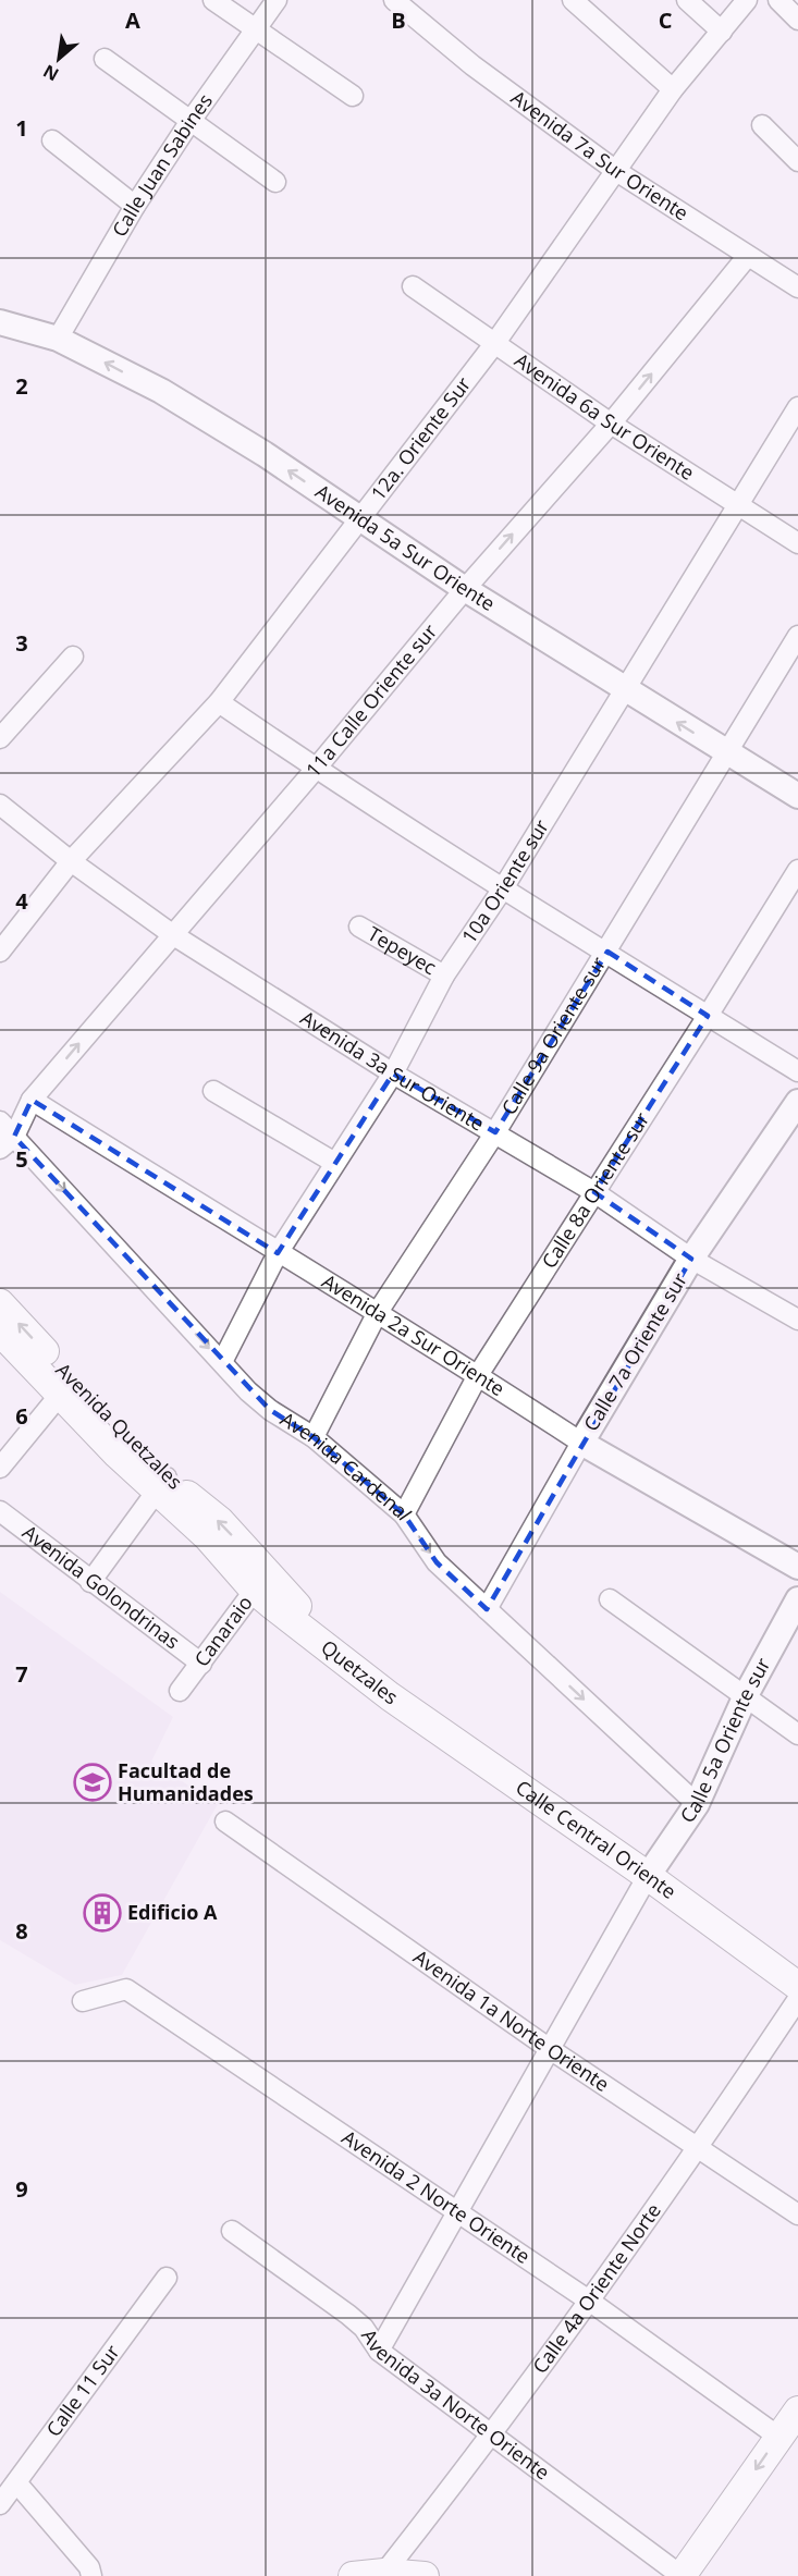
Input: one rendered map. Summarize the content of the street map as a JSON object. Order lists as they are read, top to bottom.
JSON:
{
  "streets": {
    "main road": ["Avenida Quetzales", "Quetzales", "Calle Central Oriente"],
    "street": [
      "Avenida 7a Sur Oriente",
      "Calle Juan Sabines",
      "Avenida 6a Sur Oriente",
      "12a. Oriente Sur",
      "Avenida 5a Sur Oriente",
      "11a Calle Oriente sur",
      "10a Oriente sur",
      "Tepeyec",
      "Calle 9a Oriente sur",
      "Avenida 3a Sur Oriente",
      "Calle 8a Oriente sur",
      "Avenida 2a Sur Oriente",
      "Calle 7a Oriente sur",
      "Avenida Cardenal",
      "Avenida Golondrinas",
      "Canaraio",
      "Calle 5a Oriente sur",
      "Avenida 1a Norte Oriente",
      "Avenida 2 Norte Oriente",
      "Calle 4a Oriente Norte",
      "Calle 11 Sur",
      "Avenida 3a Norte Oriente"
    ]
  },
  "crossings": [
    ["Avenida 7a Sur Oriente", "12a. Oriente Sur"],
    ["Avenida 7a Sur Oriente", "11a Calle Oriente sur"],
    ["Calle Juan Sabines", "Avenida 5a Sur Oriente"],
    ["Avenida 6a Sur Oriente", "12a. Oriente Sur"],
    ["Avenida 6a Sur Oriente", "11a Calle Oriente sur"],
    ["Avenida 6a Sur Oriente", "10a Oriente sur"],
    ["12a. Oriente Sur", "Avenida 5a Sur Oriente"],
    ["12a. Oriente Sur", "Avenida 3a Sur Oriente"],
    ["Avenida 5a Sur Oriente", "11a Calle Oriente sur"],
    ["Avenida 5a Sur Oriente", "10a Oriente sur"],
    ["Avenida 5a Sur Oriente", "Calle 9a Oriente sur"],
    ["11a Calle Oriente sur", "Avenida 3a Sur Oriente"],
    ["11a Calle Oriente sur", "Avenida 2a Sur Oriente"],
    ["11a Calle Oriente sur", "Avenida Cardenal"],
    ["10a Oriente sur", "Tepeyec"],
    ["10a Oriente sur", "Avenida 3a Sur Oriente"],
    ["10a Oriente sur", "Avenida 2a Sur Oriente"],
    ["10a Oriente sur", "Avenida Cardenal"],
    ["Calle 9a Oriente sur", "Avenida 3a Sur Oriente"],
    ["Calle 9a Oriente sur", "Avenida 2a Sur Oriente"],
    ["Calle 9a Oriente sur", "Avenida Cardenal"],
    ["Avenida 3a Sur Oriente", "Calle 8a Oriente sur"],
    ["Avenida 3a Sur Oriente", "Calle 7a Oriente sur"],
    ["Calle 8a Oriente sur", "Avenida 2a Sur Oriente"],
    ["Calle 8a Oriente sur", "Avenida Cardenal"],
    ["Avenida 2a Sur Oriente", "Calle 7a Oriente sur"],
    ["Calle 7a Oriente sur", "Avenida Cardenal"],
    ["Avenida Quetzales", "Canaraio"],
    ["Avenida Quetzales", "Quetzales"],
    ["Avenida Cardenal", "Calle 5a Oriente sur"],
    ["Avenida Golondrinas", "Canaraio"],
    ["Canaraio", "Quetzales"],
    ["Quetzales", "Calle Central Oriente"],
    ["Calle 5a Oriente sur", "Calle Central Oriente"],
    ["Avenida 1a Norte Oriente", "Calle 4a Oriente Norte"],
    ["Avenida 2 Norte Oriente", "Calle 4a Oriente Norte"],
    ["Calle 4a Oriente Norte", "Avenida 3a Norte Oriente"]
  ],
  "one_way": ["Avenida 5a Sur Oriente", "11a Calle Oriente sur", "Avenida Cardenal"],
  "places": {
    "school or university": ["Facultad de Humanidades"],
    "building": ["Edificio A"]
  },
  "north": "bottom left",
  "grid": {
    "columns": ["A", "B", "C"],
    "rows": [
      "1",
      "2",
      "3",
      "4",
      "5",
      "6",
      "7",
      "8",
      "9"
    ]
  }
}
